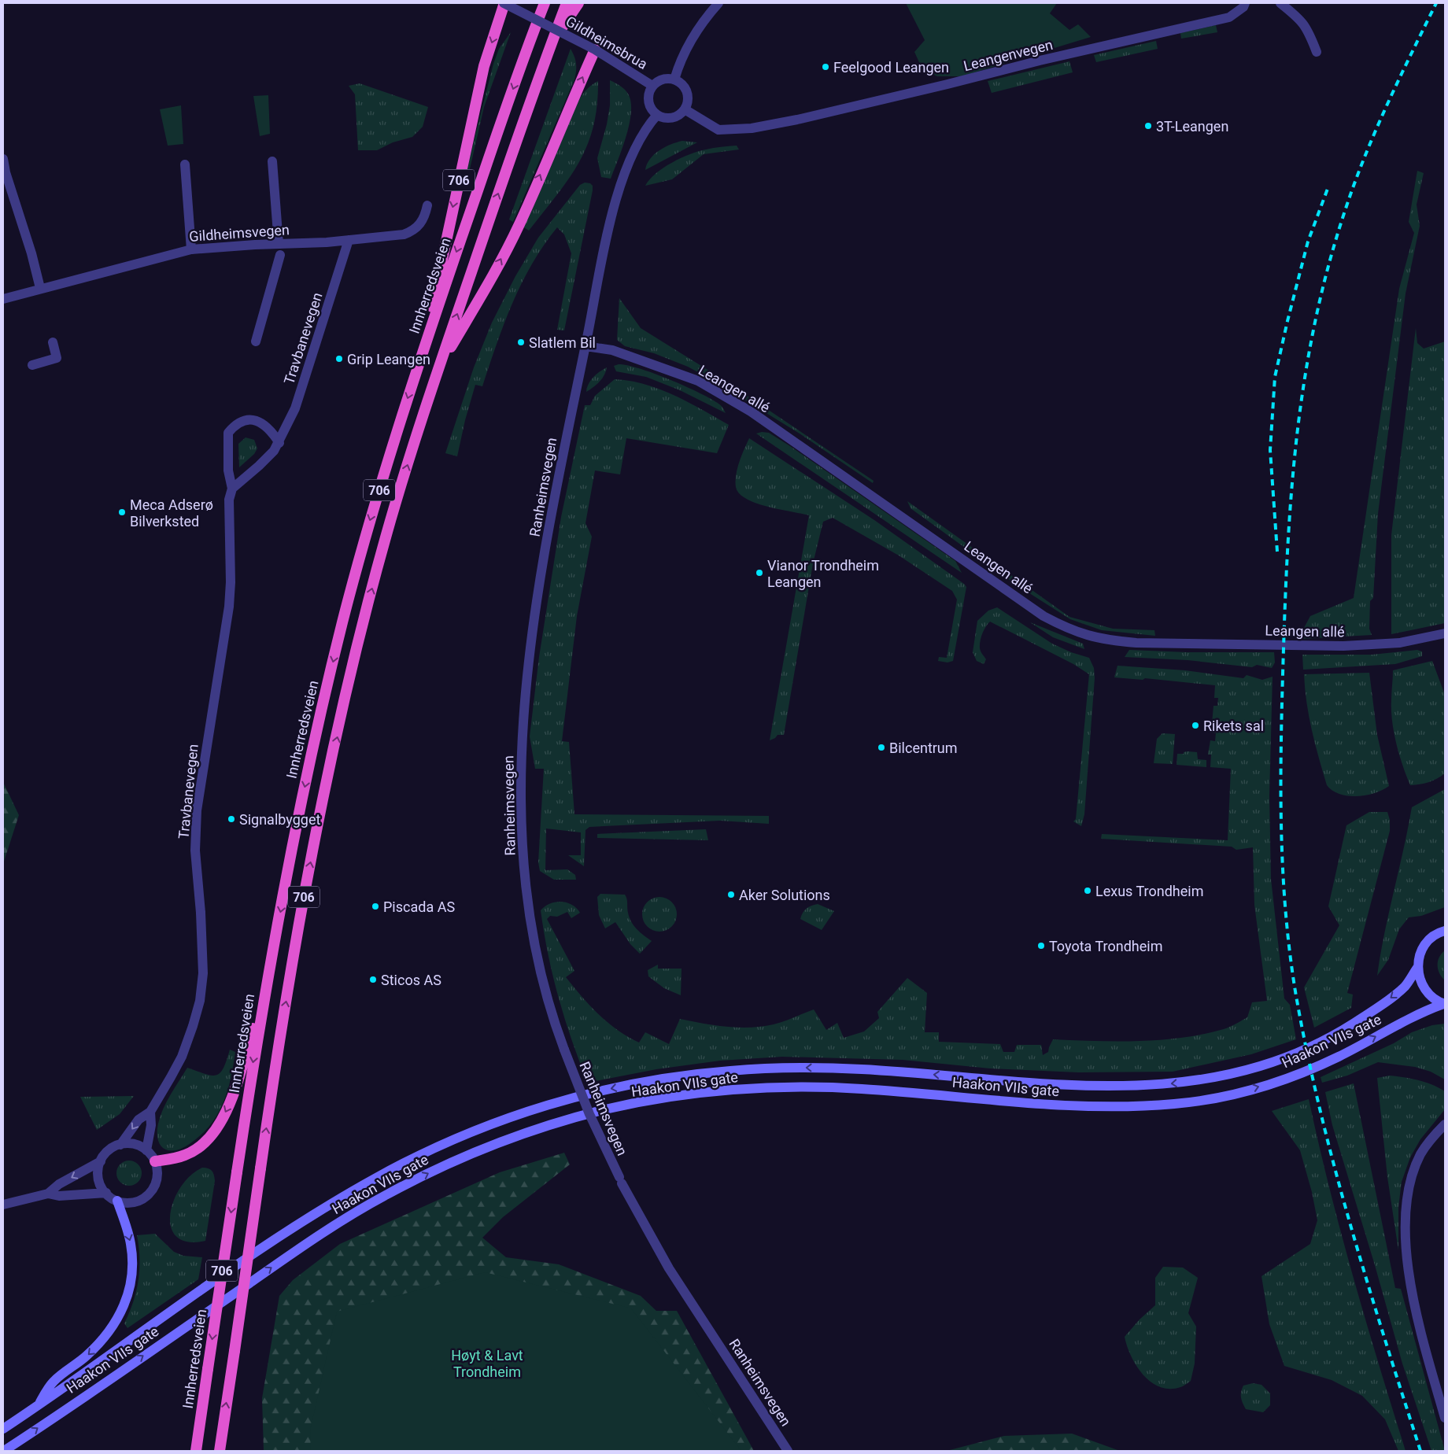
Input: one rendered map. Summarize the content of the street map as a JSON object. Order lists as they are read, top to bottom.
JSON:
{
  "streets": {
    "highway": ["706", "Innherredsveien"],
    "main road": ["Haakon VIIs gate"],
    "street": [
      "Gildheimsbrua",
      "Leangenvegen",
      "Gildheimsvegen",
      "Travbanevegen",
      "Leangen allé",
      "Ranheimsvegen"
    ]
  },
  "crossings": [
    ["Gildheimsbrua", "Leangenvegen"],
    ["Gildheimsbrua", "706"],
    ["Gildheimsbrua", "Ranheimsvegen"],
    ["Leangenvegen", "Ranheimsvegen"],
    ["706", "Innherredsveien"],
    ["706", "Travbanevegen"],
    ["Gildheimsvegen", "Travbanevegen"],
    ["Leangen allé", "Ranheimsvegen"]
  ],
  "parks": ["Høyt & Lavt Trondheim"],
  "places": [
    "Feelgood Leangen",
    "3T-Leangen",
    "Slatlem Bil",
    "Grip Leangen",
    "Meca Adserø Bilverksted",
    "Vianor Trondheim Leangen",
    "Rikets sal",
    "Bilcentrum",
    "Signalbygget",
    "Lexus Trondheim",
    "Aker Solutions",
    "Piscada AS",
    "Toyota Trondheim",
    "Sticos AS"
  ]
}
